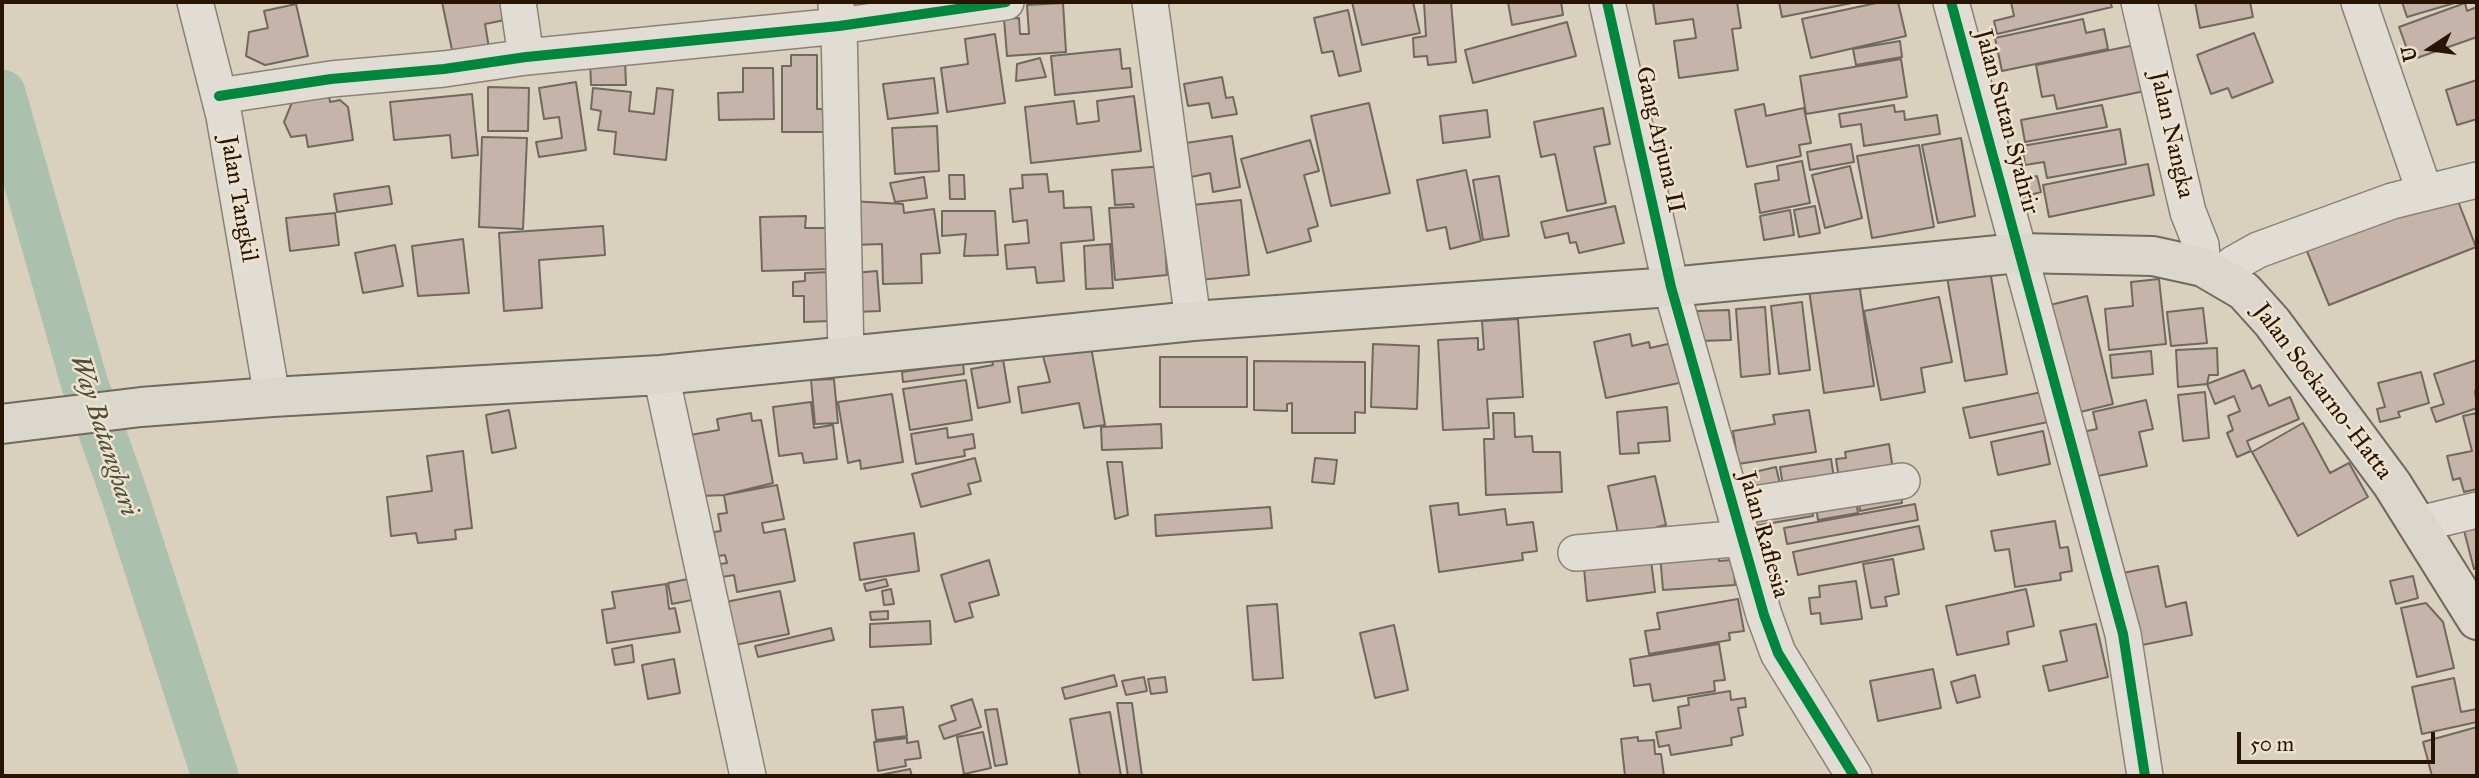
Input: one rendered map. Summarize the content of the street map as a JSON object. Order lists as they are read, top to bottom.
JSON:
{
  "streets": {
    "main road": ["Jalan Soekarno-Hatta"],
    "street": [
      "Jalan Sutan Syahrir",
      "Jalan Nangka",
      "Gang Arjuna II",
      "Jalan Tangkil",
      "Jalan Raflesia"
    ]
  },
  "crossings": [
    ["Jalan Sutan Syahrir", "Jalan Soekarno-Hatta"],
    ["Jalan Nangka", "Jalan Soekarno-Hatta"],
    ["Gang Arjuna II", "Jalan Soekarno-Hatta"],
    ["Gang Arjuna II", "Jalan Raflesia"],
    ["Jalan Tangkil", "Jalan Soekarno-Hatta"],
    ["Jalan Soekarno-Hatta", "Jalan Raflesia"]
  ],
  "water": ["Way Batanghari"],
  "scale_bar": "50 m",
  "north": "left"
}
